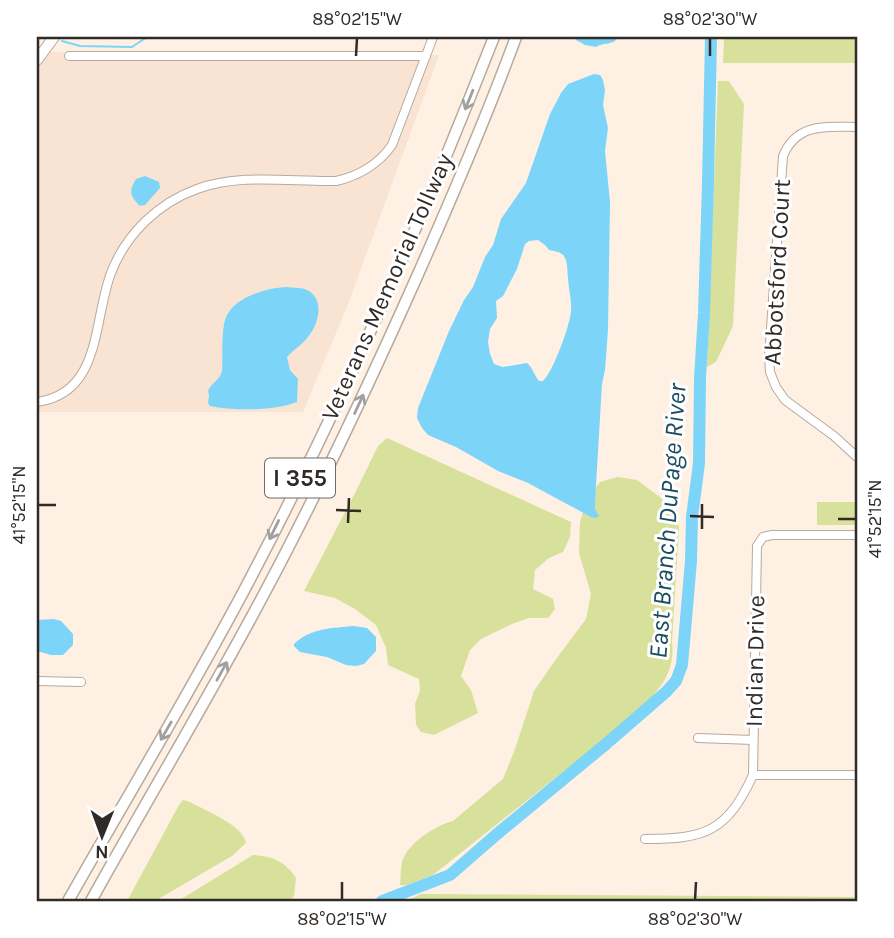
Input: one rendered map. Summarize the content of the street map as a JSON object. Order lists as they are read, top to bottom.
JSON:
{
  "streets": {
    "highway": ["Veterans Memorial Tollway", "I 355"],
    "street": ["Abbotsford Court", "Indian Drive"]
  },
  "water": ["East Branch DuPage River"],
  "north": "bottom",
  "coordinates": ["88°02'15\"W", "88°02'30\"W", "41°52'15\"N"]
}
